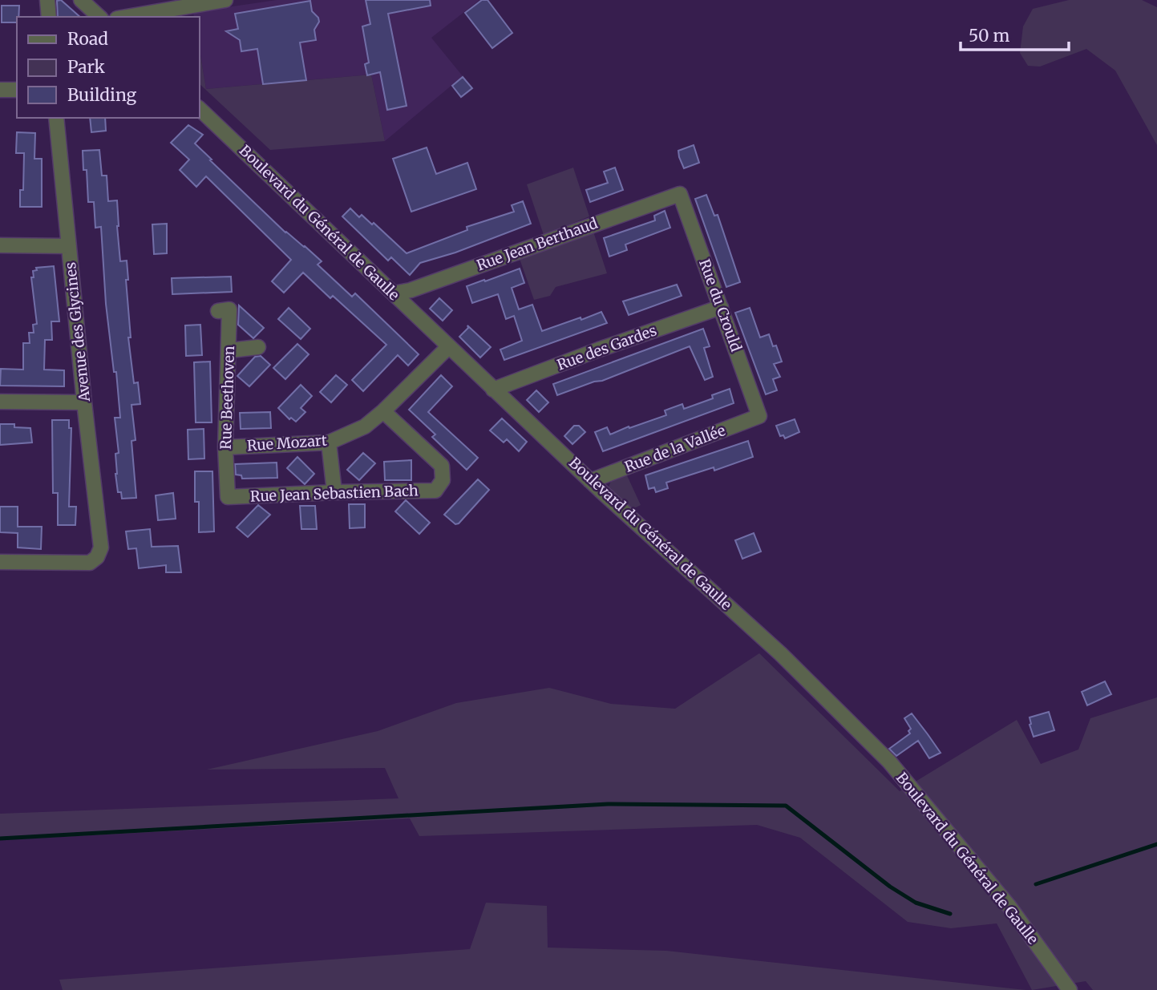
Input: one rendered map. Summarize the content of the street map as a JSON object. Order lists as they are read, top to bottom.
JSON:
{
  "streets": {
    "street": [
      "Boulevard du Général de Gaulle",
      "Rue Jean Berthaud",
      "Rue du Crould",
      "Avenue des Glycines",
      "Rue des Gardes",
      "Rue Beethoven",
      "Rue Mozart",
      "Rue de la Vallée",
      "Rue Jean Sebastien Bach"
    ]
  },
  "crossings": [
    ["Boulevard du Général de Gaulle", "Rue Jean Berthaud"],
    ["Boulevard du Général de Gaulle", "Rue des Gardes"],
    ["Boulevard du Général de Gaulle", "Rue Mozart"],
    ["Boulevard du Général de Gaulle", "Rue de la Vallée"],
    ["Rue Jean Berthaud", "Rue du Crould"],
    ["Rue du Crould", "Rue des Gardes"],
    ["Rue du Crould", "Rue de la Vallée"],
    ["Rue Beethoven", "Rue Mozart"],
    ["Rue Beethoven", "Rue Jean Sebastien Bach"],
    ["Rue Mozart", "Rue Jean Sebastien Bach"]
  ],
  "legend": ["Road", "Park", "Building"],
  "scale_bar": "50 m"
}
